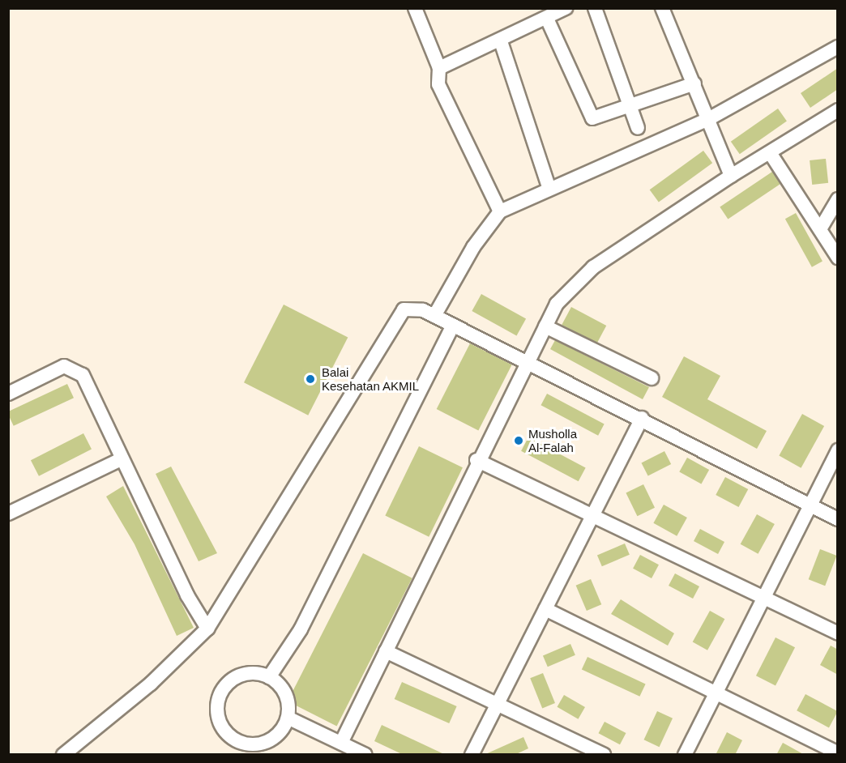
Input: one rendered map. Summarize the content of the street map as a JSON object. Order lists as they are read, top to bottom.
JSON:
{
  "places": ["Balai Kesehatan AKMIL", "Musholla Al-Falah"]
}
